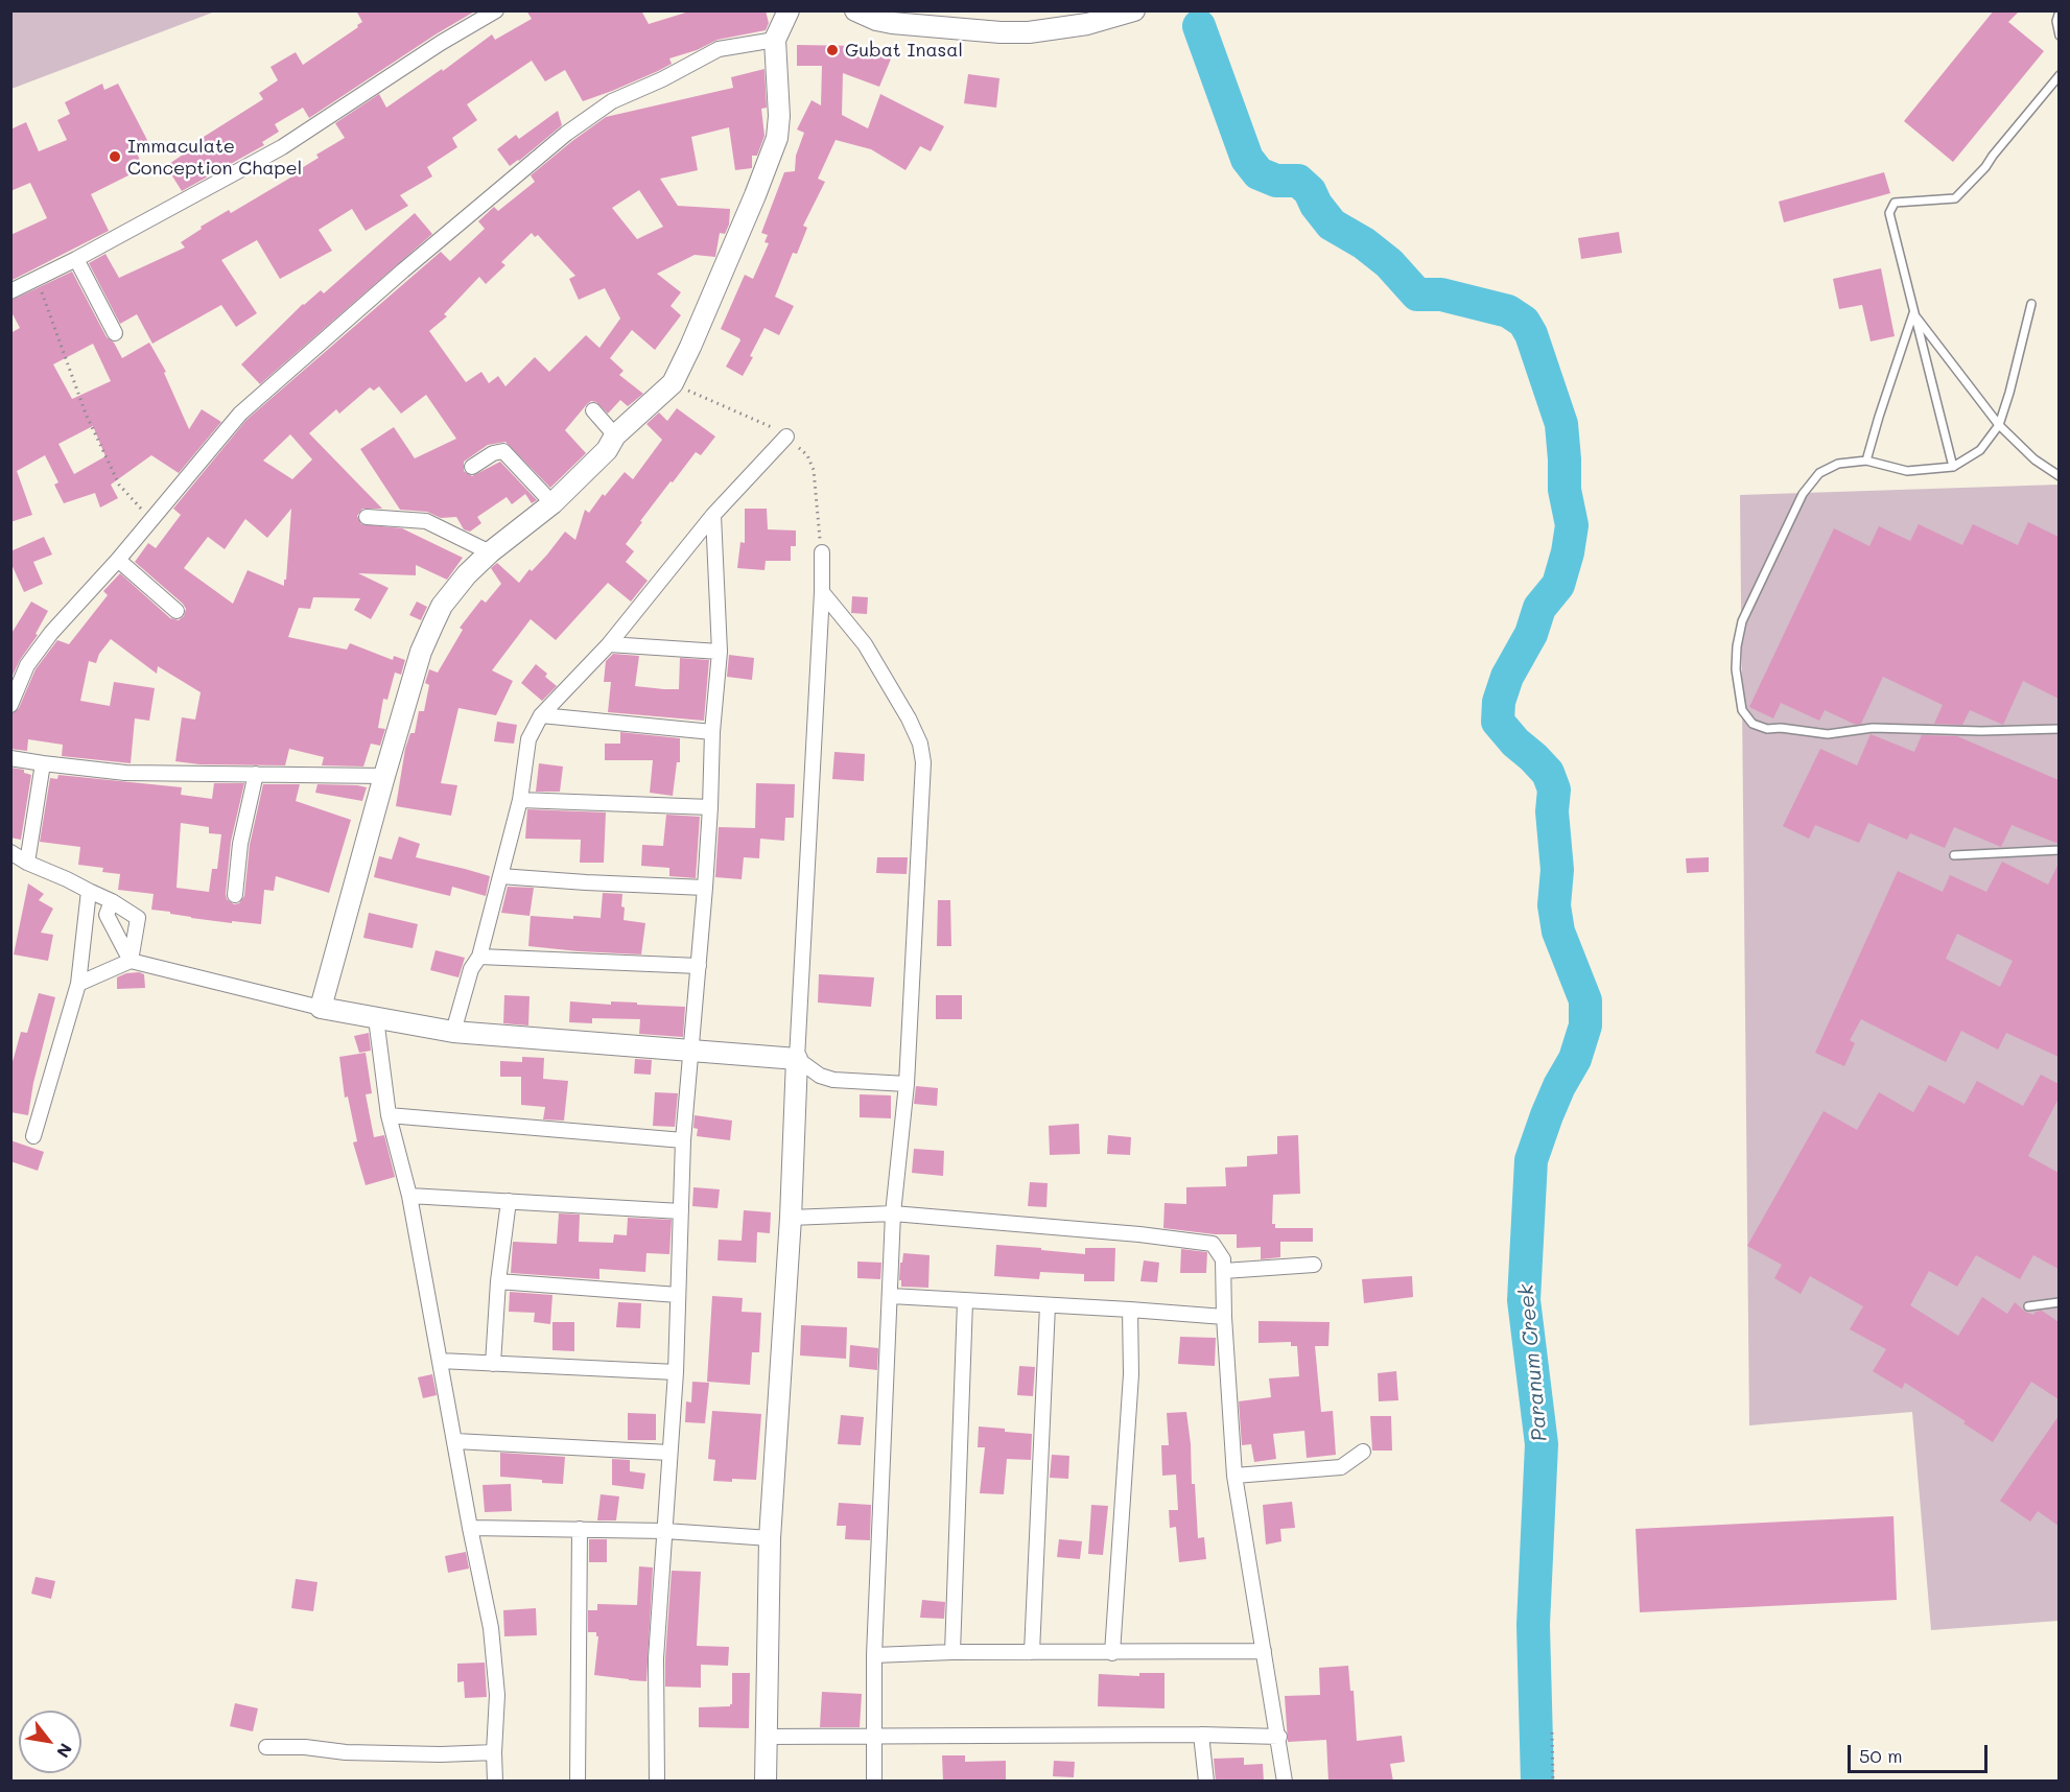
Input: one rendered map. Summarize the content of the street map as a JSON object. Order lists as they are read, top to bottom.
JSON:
{
  "water": ["Paranum Creek"],
  "places": ["Gubat Inasal", "Immaculate Conception Chapel"],
  "scale_bar": "50 m",
  "north": "bottom right"
}
